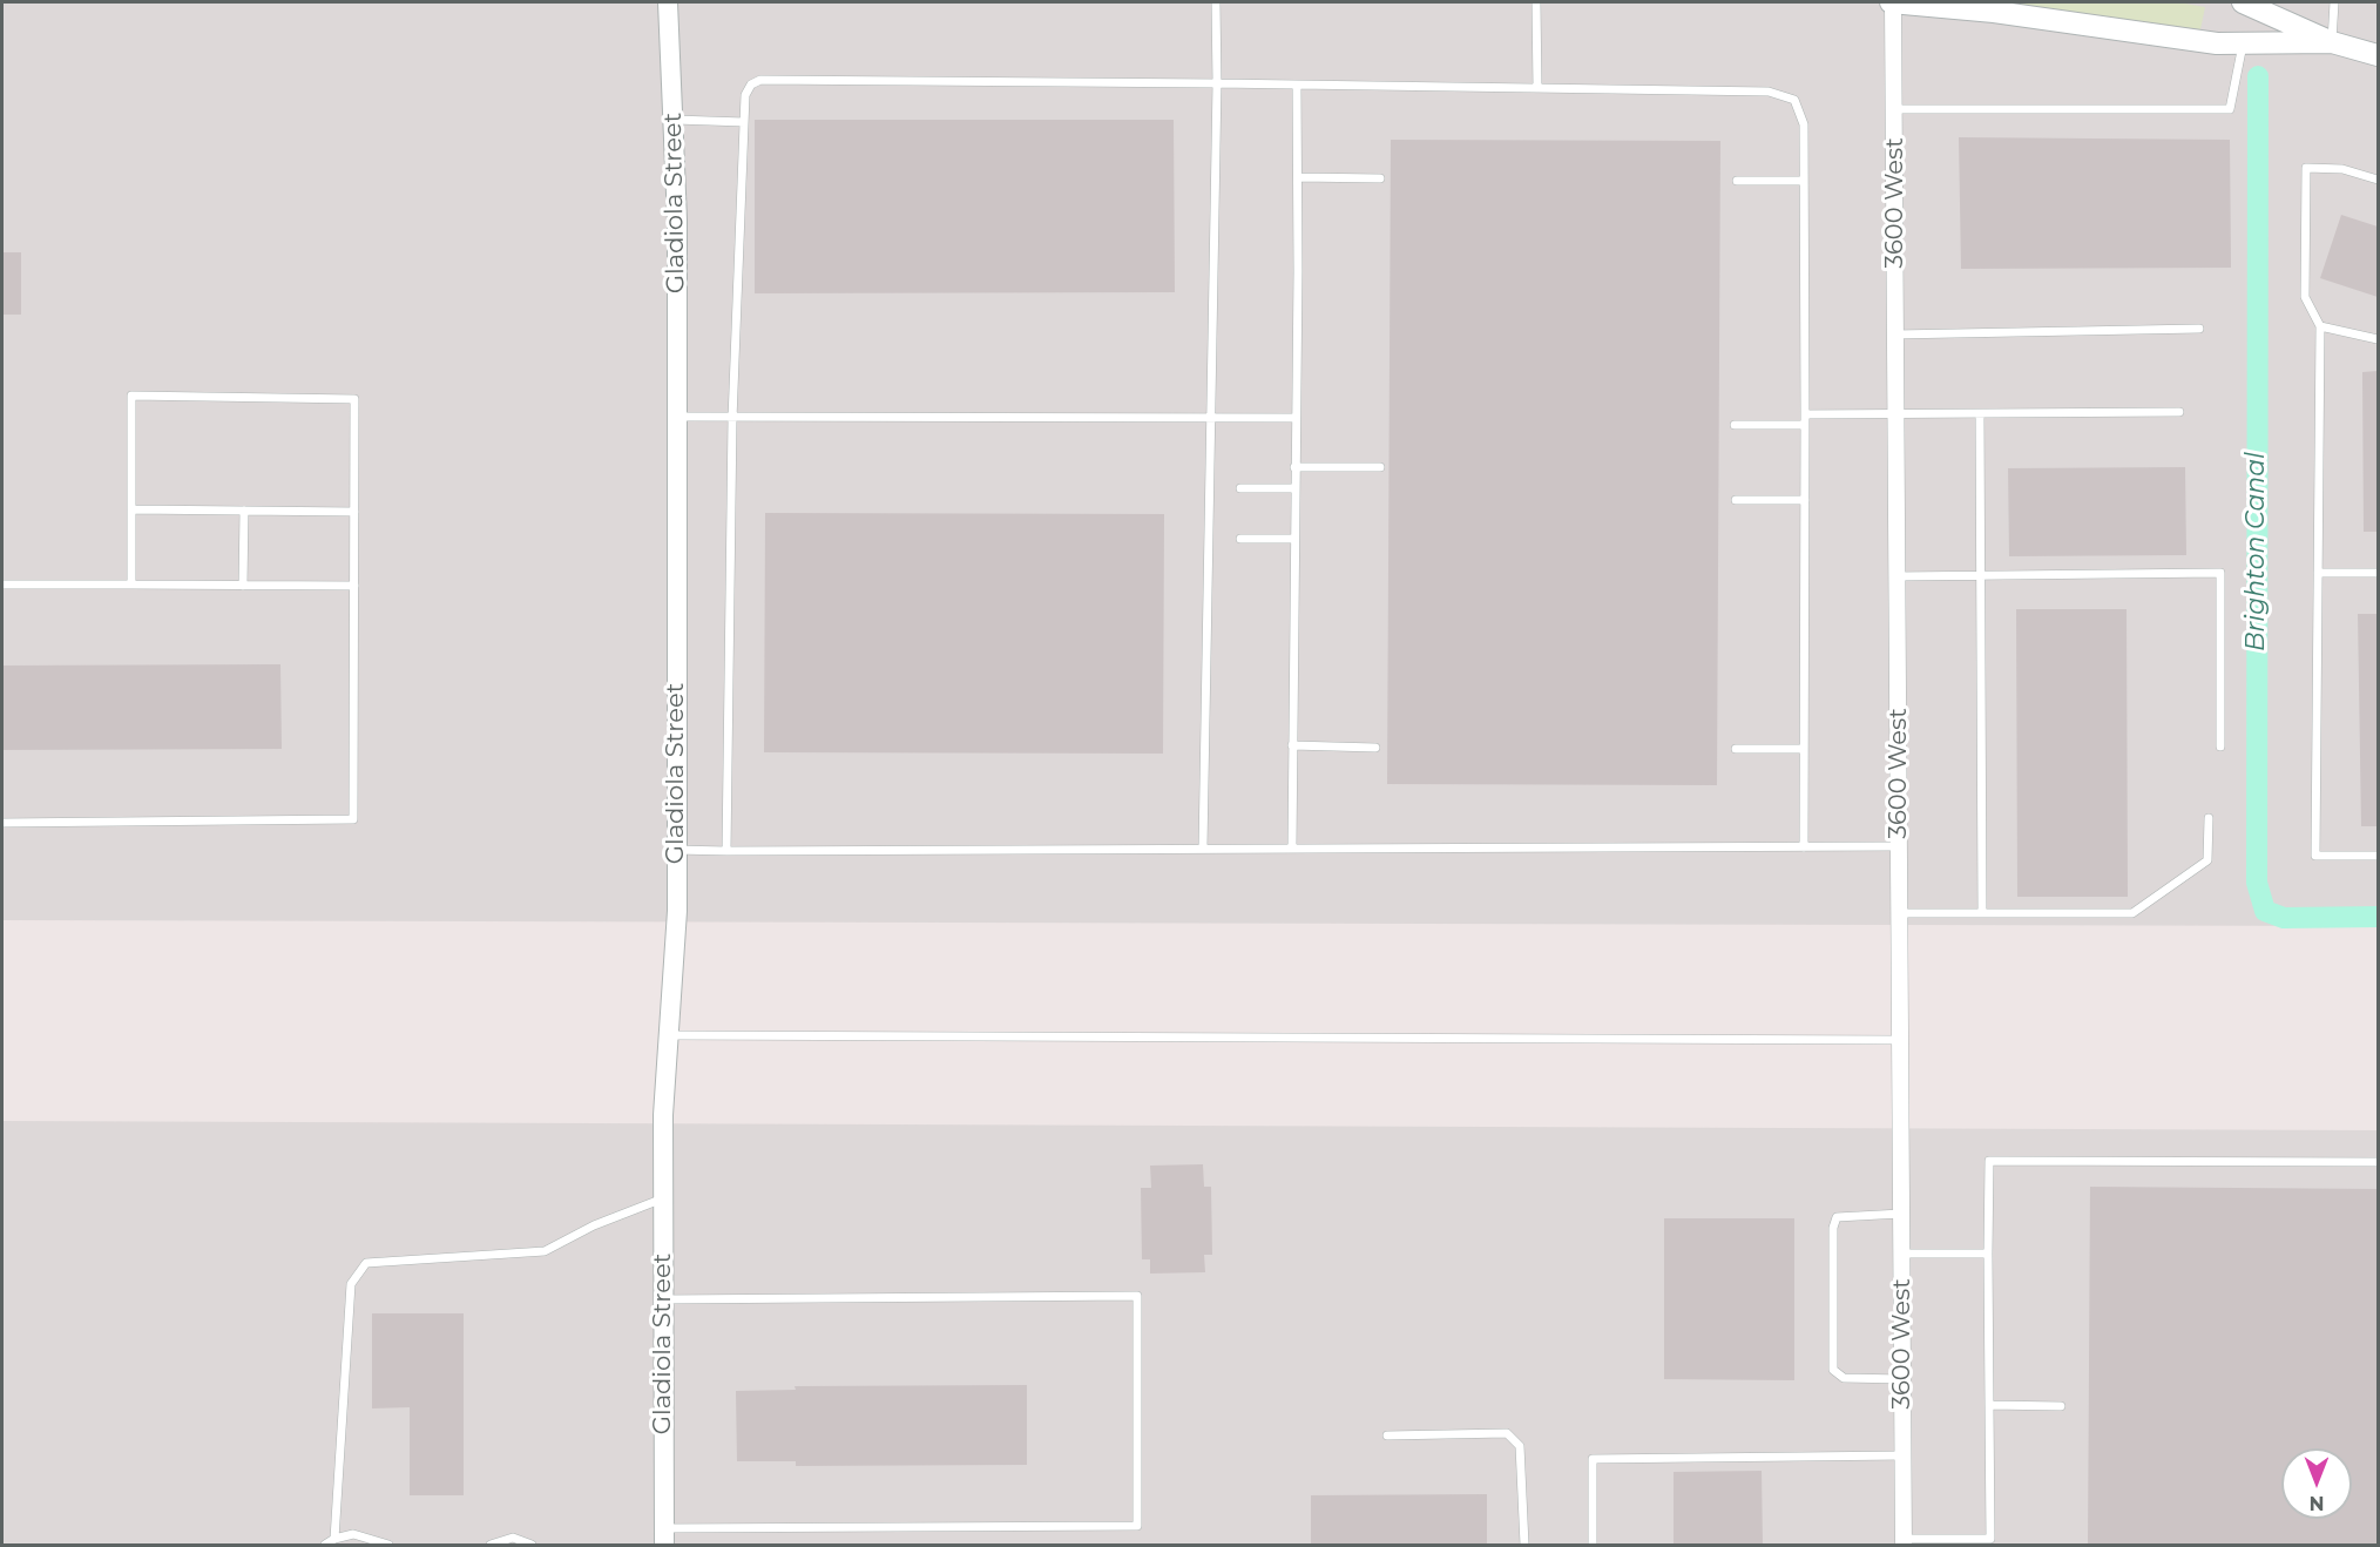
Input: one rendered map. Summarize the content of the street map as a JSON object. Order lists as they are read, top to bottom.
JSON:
{
  "streets": {
    "street": ["Gladiola Street", "3600 West"]
  },
  "water": ["Brighton Canal"],
  "north": "bottom"
}
